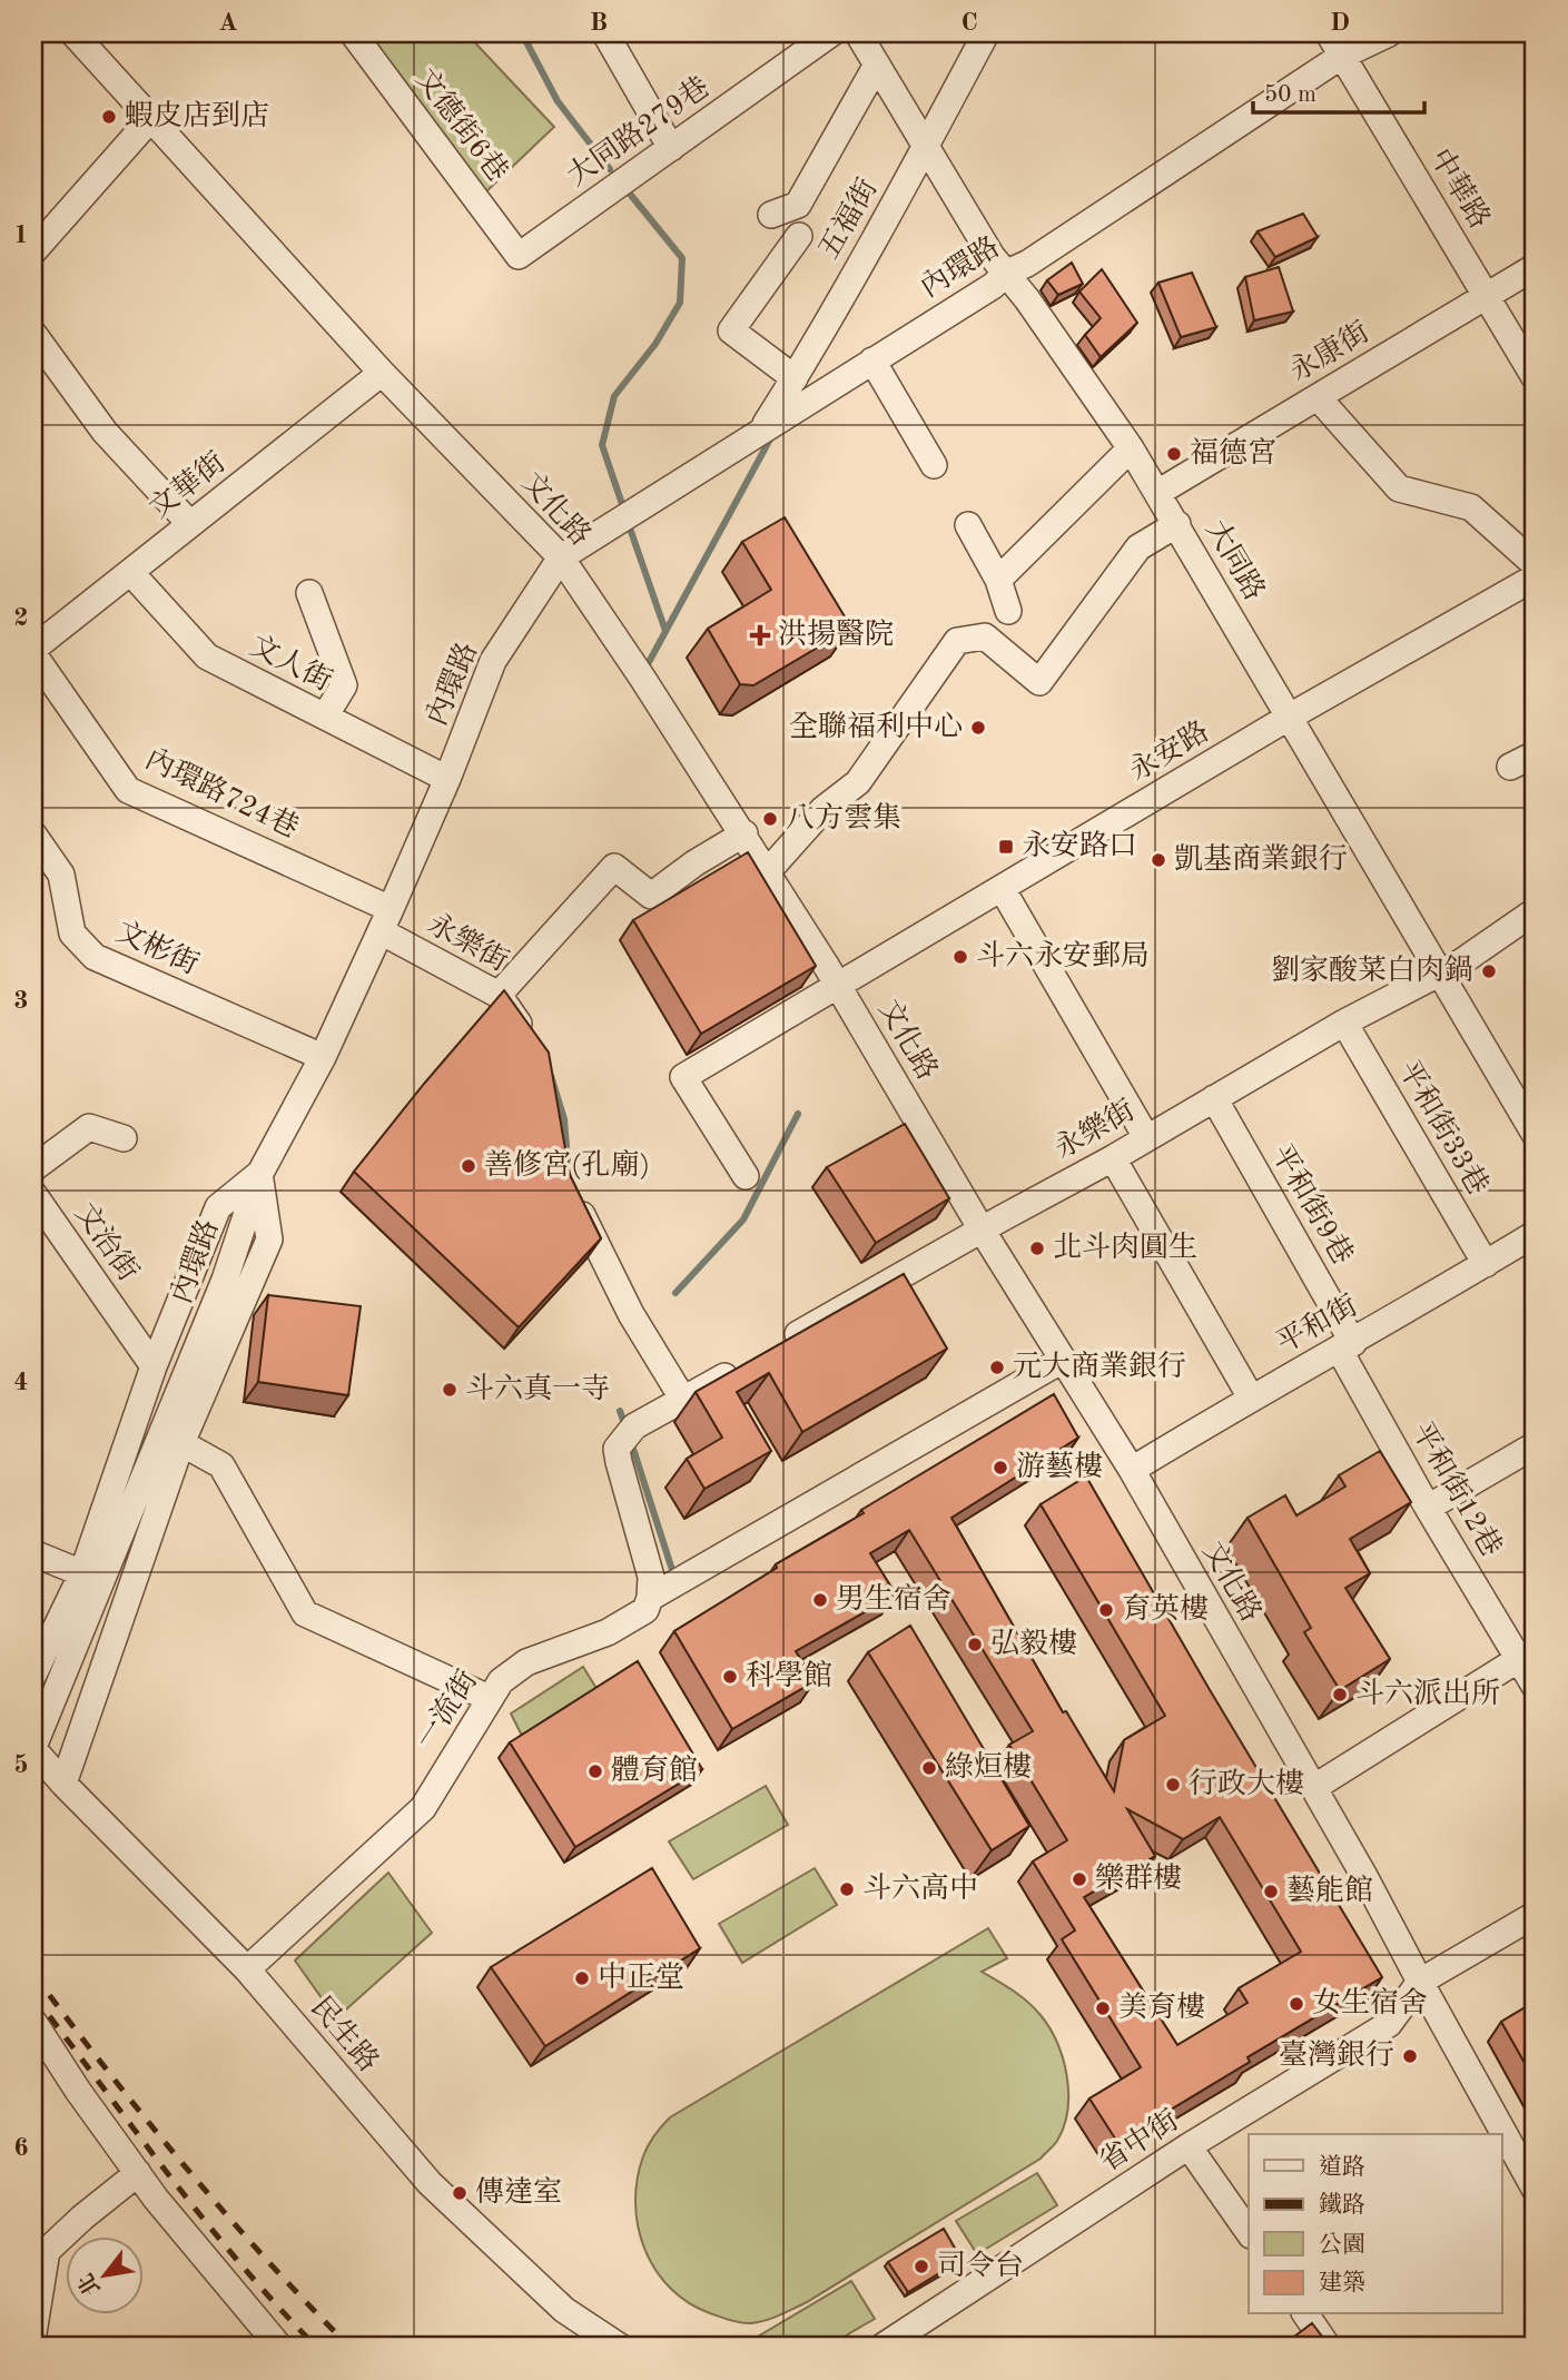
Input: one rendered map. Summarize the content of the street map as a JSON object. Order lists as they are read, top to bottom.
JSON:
{
  "streets": {
    "street": [
      "文德街6巷",
      "大同路279巷",
      "中華路",
      "五福街",
      "內環路",
      "永康街",
      "文華街",
      "文化路",
      "大同路",
      "文人街",
      "永安路",
      "內環路724巷",
      "永樂街",
      "文彬街",
      "平和街33巷",
      "平和街9巷",
      "文治街",
      "平和街",
      "平和街12巷",
      "一流街",
      "民生路",
      "省中街"
    ]
  },
  "crossings": [
    ["文德街6巷", "大同路279巷"],
    ["中華路", "內環路"],
    ["中華路", "永康街"],
    ["五福街", "內環路"],
    ["五福街", "大同路"],
    ["內環路", "文化路"],
    ["內環路", "大同路"],
    ["內環路", "文人街"],
    ["內環路", "內環路724巷"],
    ["內環路", "永樂街"],
    ["內環路", "文彬街"],
    ["內環路", "民生路"],
    ["永康街", "大同路"],
    ["文華街", "文化路"],
    ["文華街", "文人街"],
    ["文化路", "永安路"],
    ["文化路", "永樂街"],
    ["文化路", "平和街"],
    ["文化路", "一流街"],
    ["文化路", "省中街"],
    ["大同路", "永安路"],
    ["大同路", "永樂街"],
    ["內環路724巷", "永樂街"],
    ["永樂街", "平和街33巷"],
    ["永樂街", "平和街9巷"],
    ["平和街33巷", "平和街"],
    ["平和街9巷", "平和街"],
    ["平和街9巷", "平和街12巷"],
    ["平和街", "平和街12巷"],
    ["一流街", "民生路"]
  ],
  "places": {
    "other": [
      "蝦皮店到店",
      "福德宮",
      "全聯福利中心",
      "八方雲集",
      "凱基商業銀行",
      "斗六永安郵局",
      "劉家酸菜白肉鍋",
      "善修宮(孔廟)",
      "北斗肉圓生",
      "元大商業銀行",
      "斗六真一寺",
      "游藝樓",
      "男生宿舍",
      "育英樓",
      "弘毅樓",
      "科學館",
      "斗六派出所",
      "綠烜樓",
      "體育館",
      "行政大樓",
      "樂群樓",
      "斗六高中",
      "藝能館",
      "中正堂",
      "女生宿舍",
      "美育樓",
      "臺灣銀行",
      "傳達室",
      "司令台"
    ],
    "health": ["洪揚醫院"],
    "transit": ["永安路口"]
  },
  "legend": [
    "道路",
    "鐵路",
    "公園",
    "建築"
  ],
  "scale_bar": "50 m",
  "north": "bottom left",
  "grid": {
    "columns": [
      "A",
      "B",
      "C",
      "D"
    ],
    "rows": [
      "1",
      "2",
      "3",
      "4",
      "5",
      "6"
    ]
  }
}
